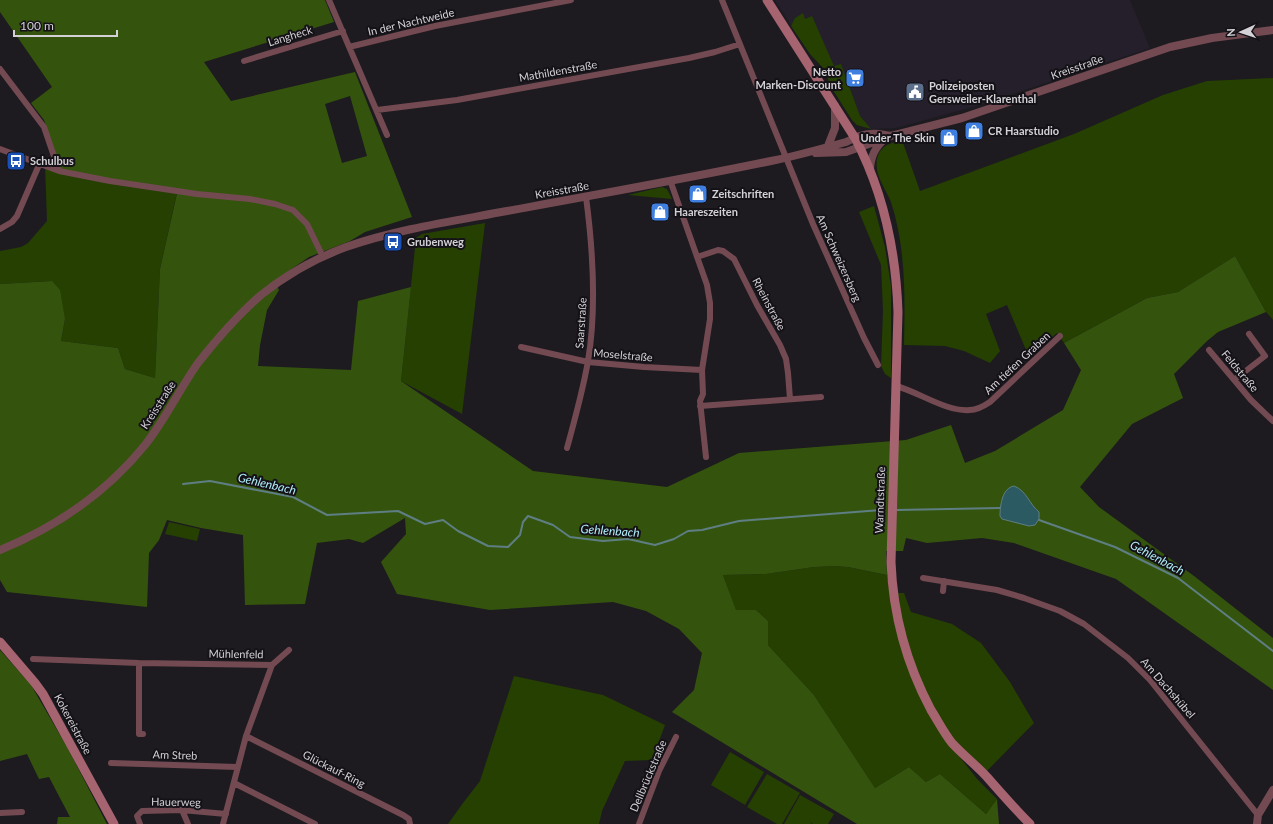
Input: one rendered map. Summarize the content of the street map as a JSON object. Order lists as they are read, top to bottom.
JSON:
{
  "streets": {
    "main road": ["Warndtstraße", "Kokereistraße"],
    "street": [
      "In der Nachtweide",
      "Langheck",
      "Kreisstraße",
      "Mathildenstraße",
      "Am Schweizersberg",
      "Rheinstraße",
      "Saarstraße",
      "Moselstraße",
      "Am tiefen Graben",
      "Feldstraße",
      "Mühlenfeld",
      "Am Dachshübel",
      "Am Streb",
      "Glückauf-Ring",
      "Dellbrückstraße",
      "Hauerweg"
    ]
  },
  "crossings": [
    ["Kreisstraße", "Am Schweizersberg"],
    ["Kreisstraße", "Saarstraße"],
    ["Kreisstraße", "Warndtstraße"],
    ["Mathildenstraße", "Am Schweizersberg"],
    ["Saarstraße", "Moselstraße"],
    ["Am tiefen Graben", "Warndtstraße"],
    ["Mühlenfeld", "Am Streb"],
    ["Mühlenfeld", "Glückauf-Ring"],
    ["Mühlenfeld", "Hauerweg"]
  ],
  "water": ["Gehlenbach"],
  "places": {
    "supermarket": ["Netto Marken-Discount"],
    "public building": ["Polizeiposten Gersweiler-Klarenthal"],
    "shop": [
      "CR Haarstudio",
      "Under The Skin",
      "Zeitschriften",
      "Haareszeiten"
    ],
    "bus stop": ["Schulbus", "Grubenweg"]
  },
  "scale_bar": "100 m",
  "north": "left"
}
